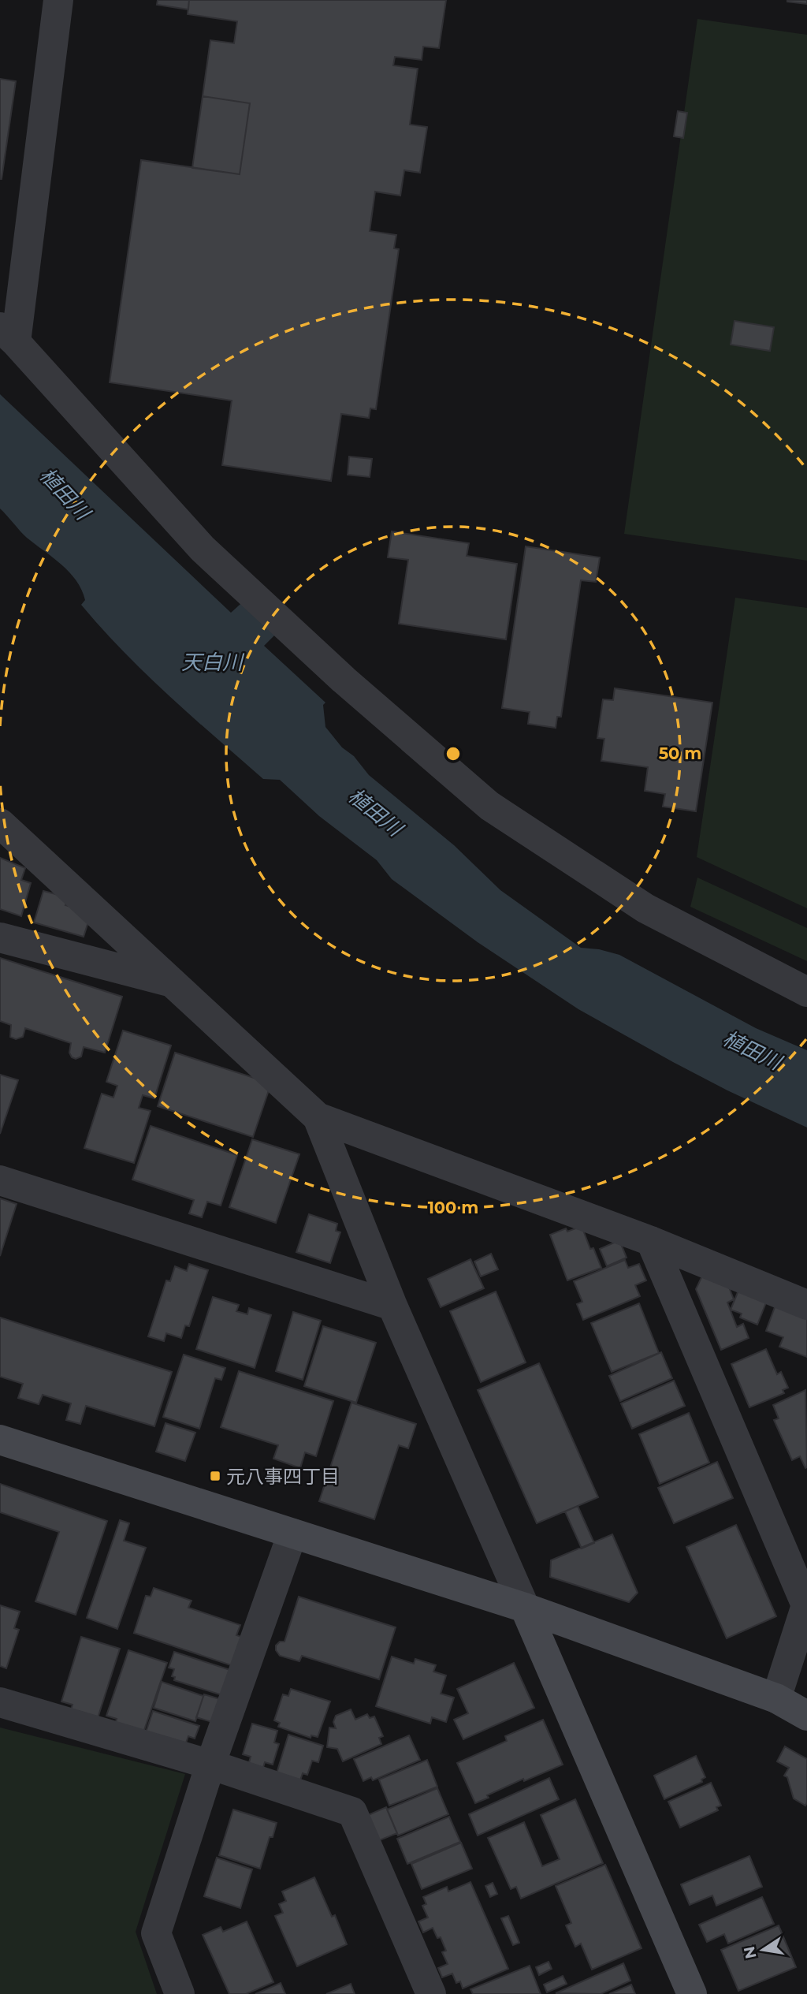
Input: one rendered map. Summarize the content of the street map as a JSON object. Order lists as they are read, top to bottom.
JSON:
{
  "water": ["植田川", "天白川"],
  "places": {
    "transit": ["元八事四丁目"]
  },
  "north": "left",
  "rings": ["50 m", "100 m"]
}
